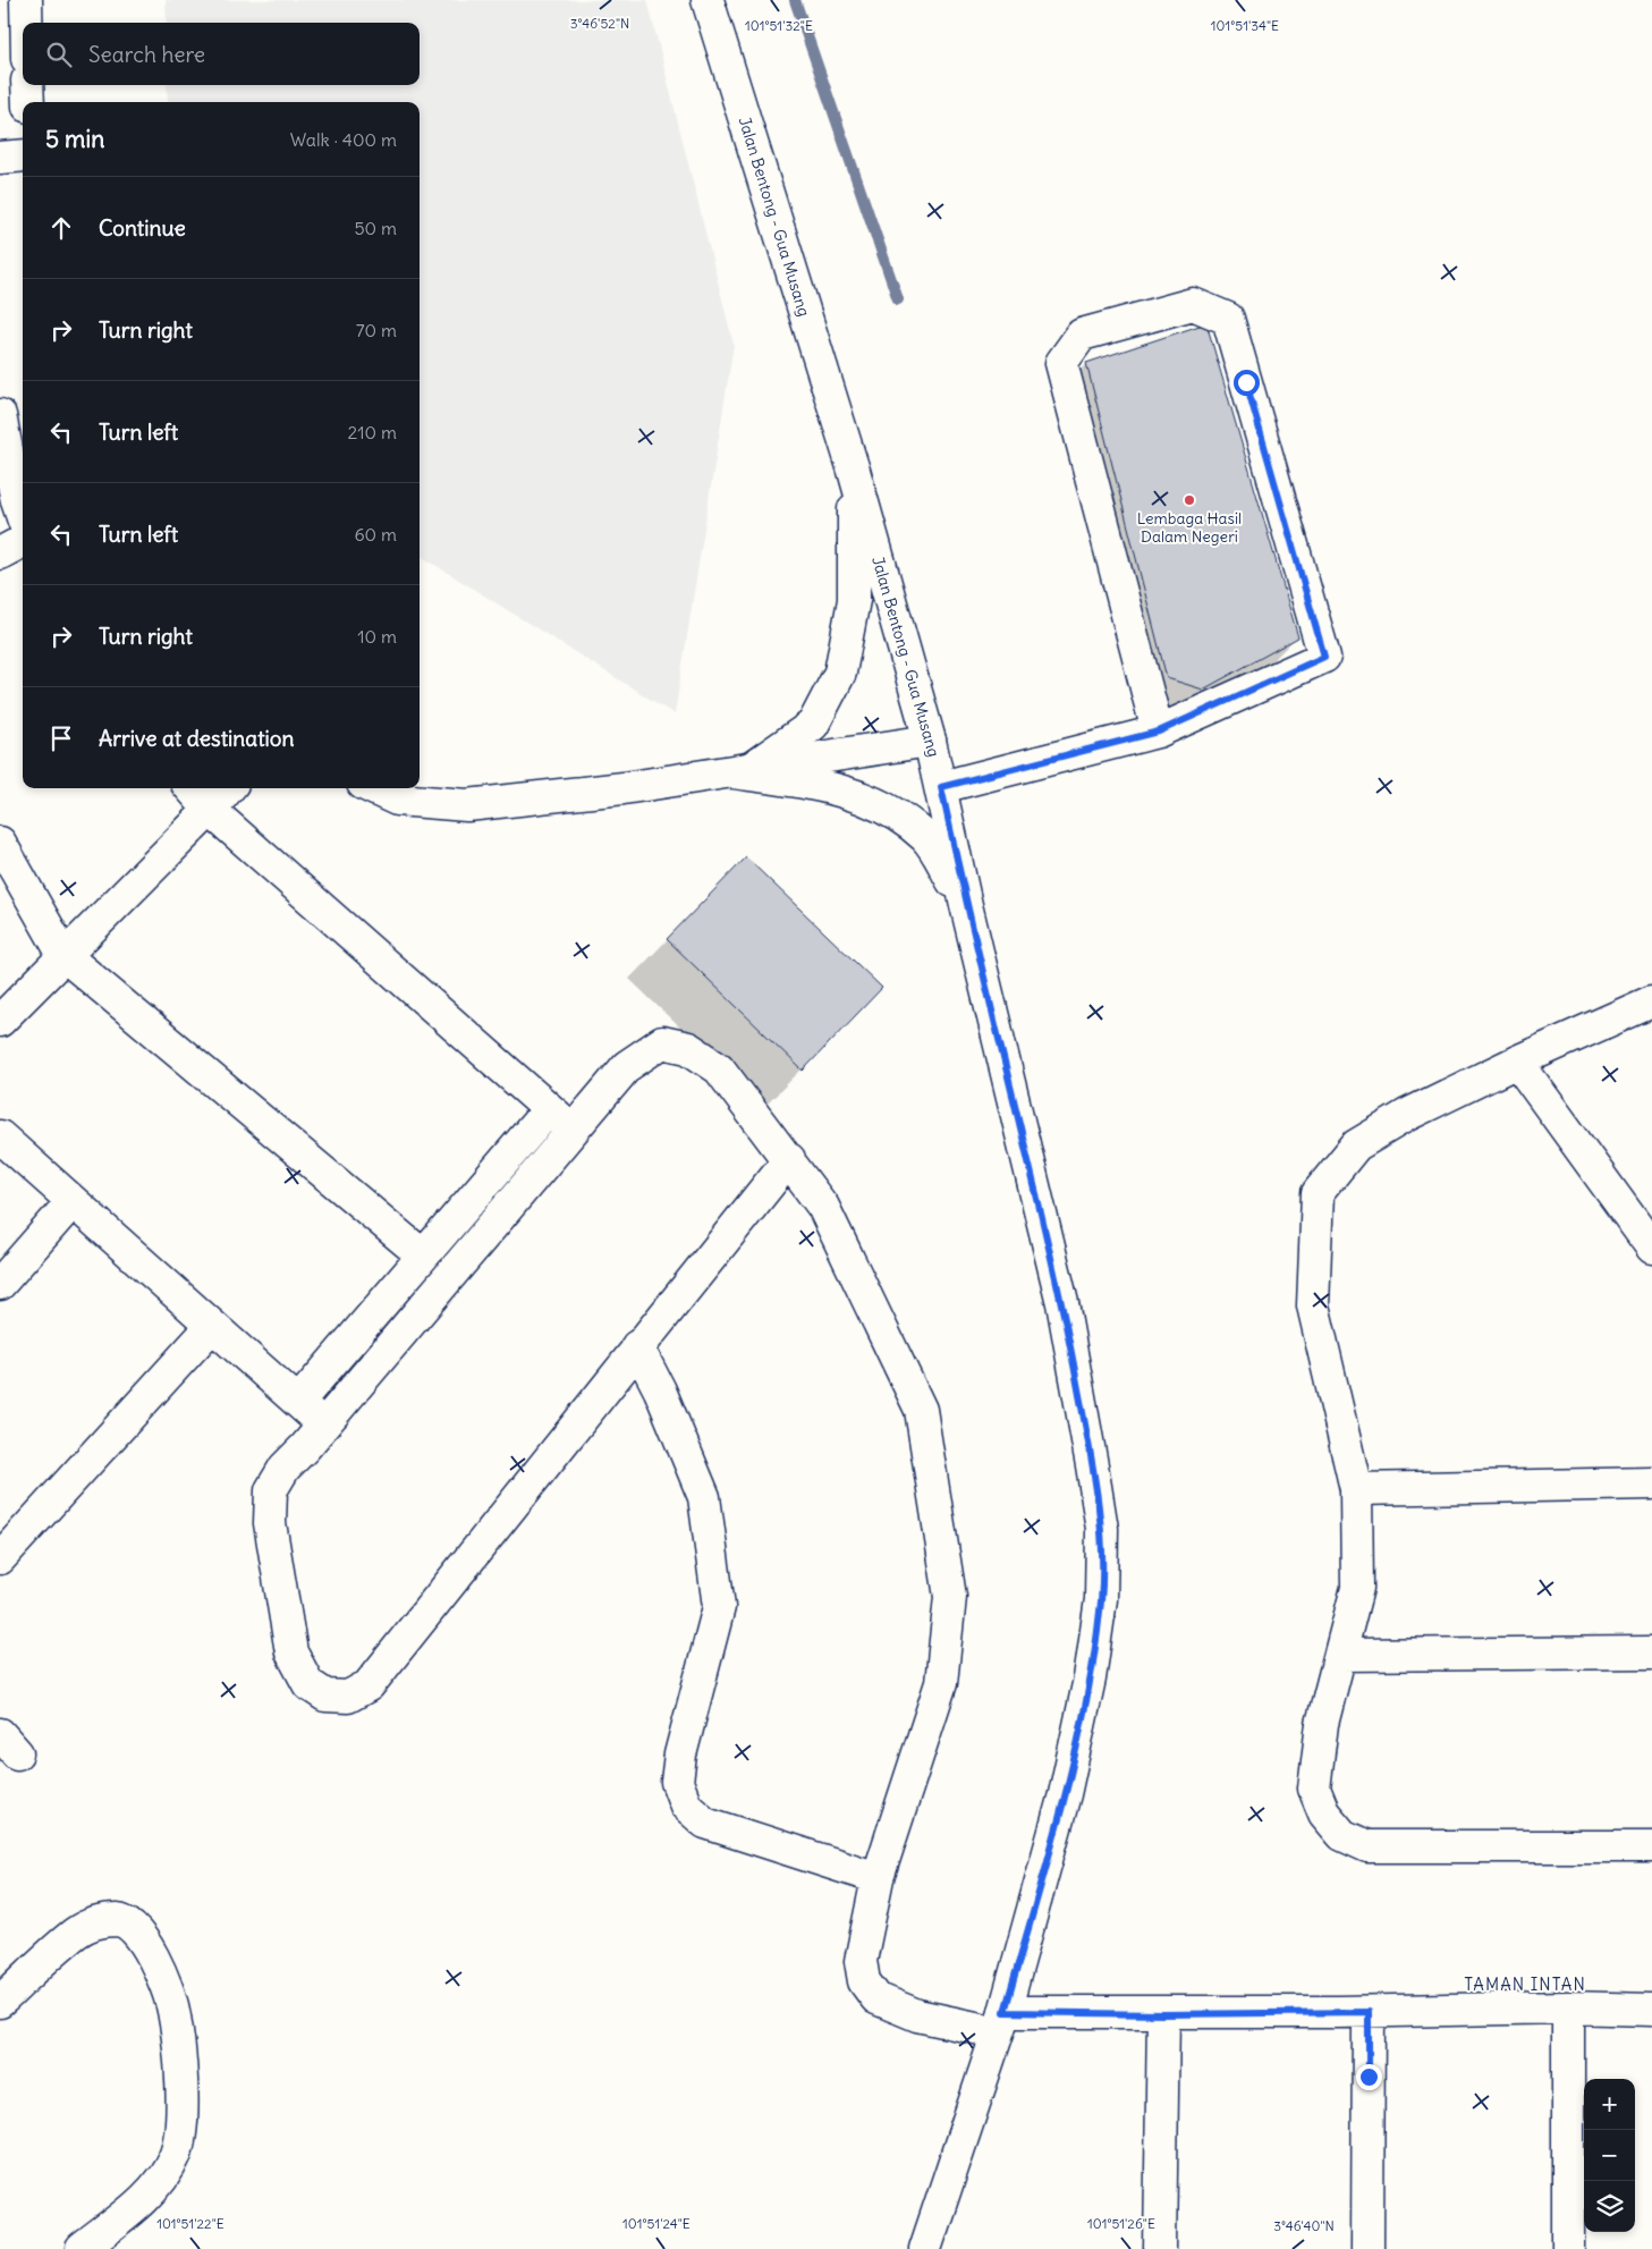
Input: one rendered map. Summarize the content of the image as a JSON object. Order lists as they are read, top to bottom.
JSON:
{
  "streets": {
    "street": ["Jalan Bentong - Gua Musang"]
  },
  "districts": ["TAMAN INTAN"],
  "places": ["Lembaga Hasil Dalam Negeri"],
  "page": {
    "search": "Search here",
    "heading": ["5 min", "Walk · 400 m"],
    "list": [
      ["Continue", "50 m"],
      ["Turn right", "70 m"],
      ["Turn left", "210 m"],
      ["Turn left", "60 m"],
      ["Turn right", "10 m"],
      "Arrive at destination"
    ],
    "map_buttons": ["+", "−"]
  },
  "coordinates": [
    "3°46'52\"N",
    "101°51'32\"E",
    "101°51'34\"E",
    "101°51'22\"E",
    "101°51'24\"E",
    "101°51'26\"E",
    "3°46'40\"N"
  ]
}
